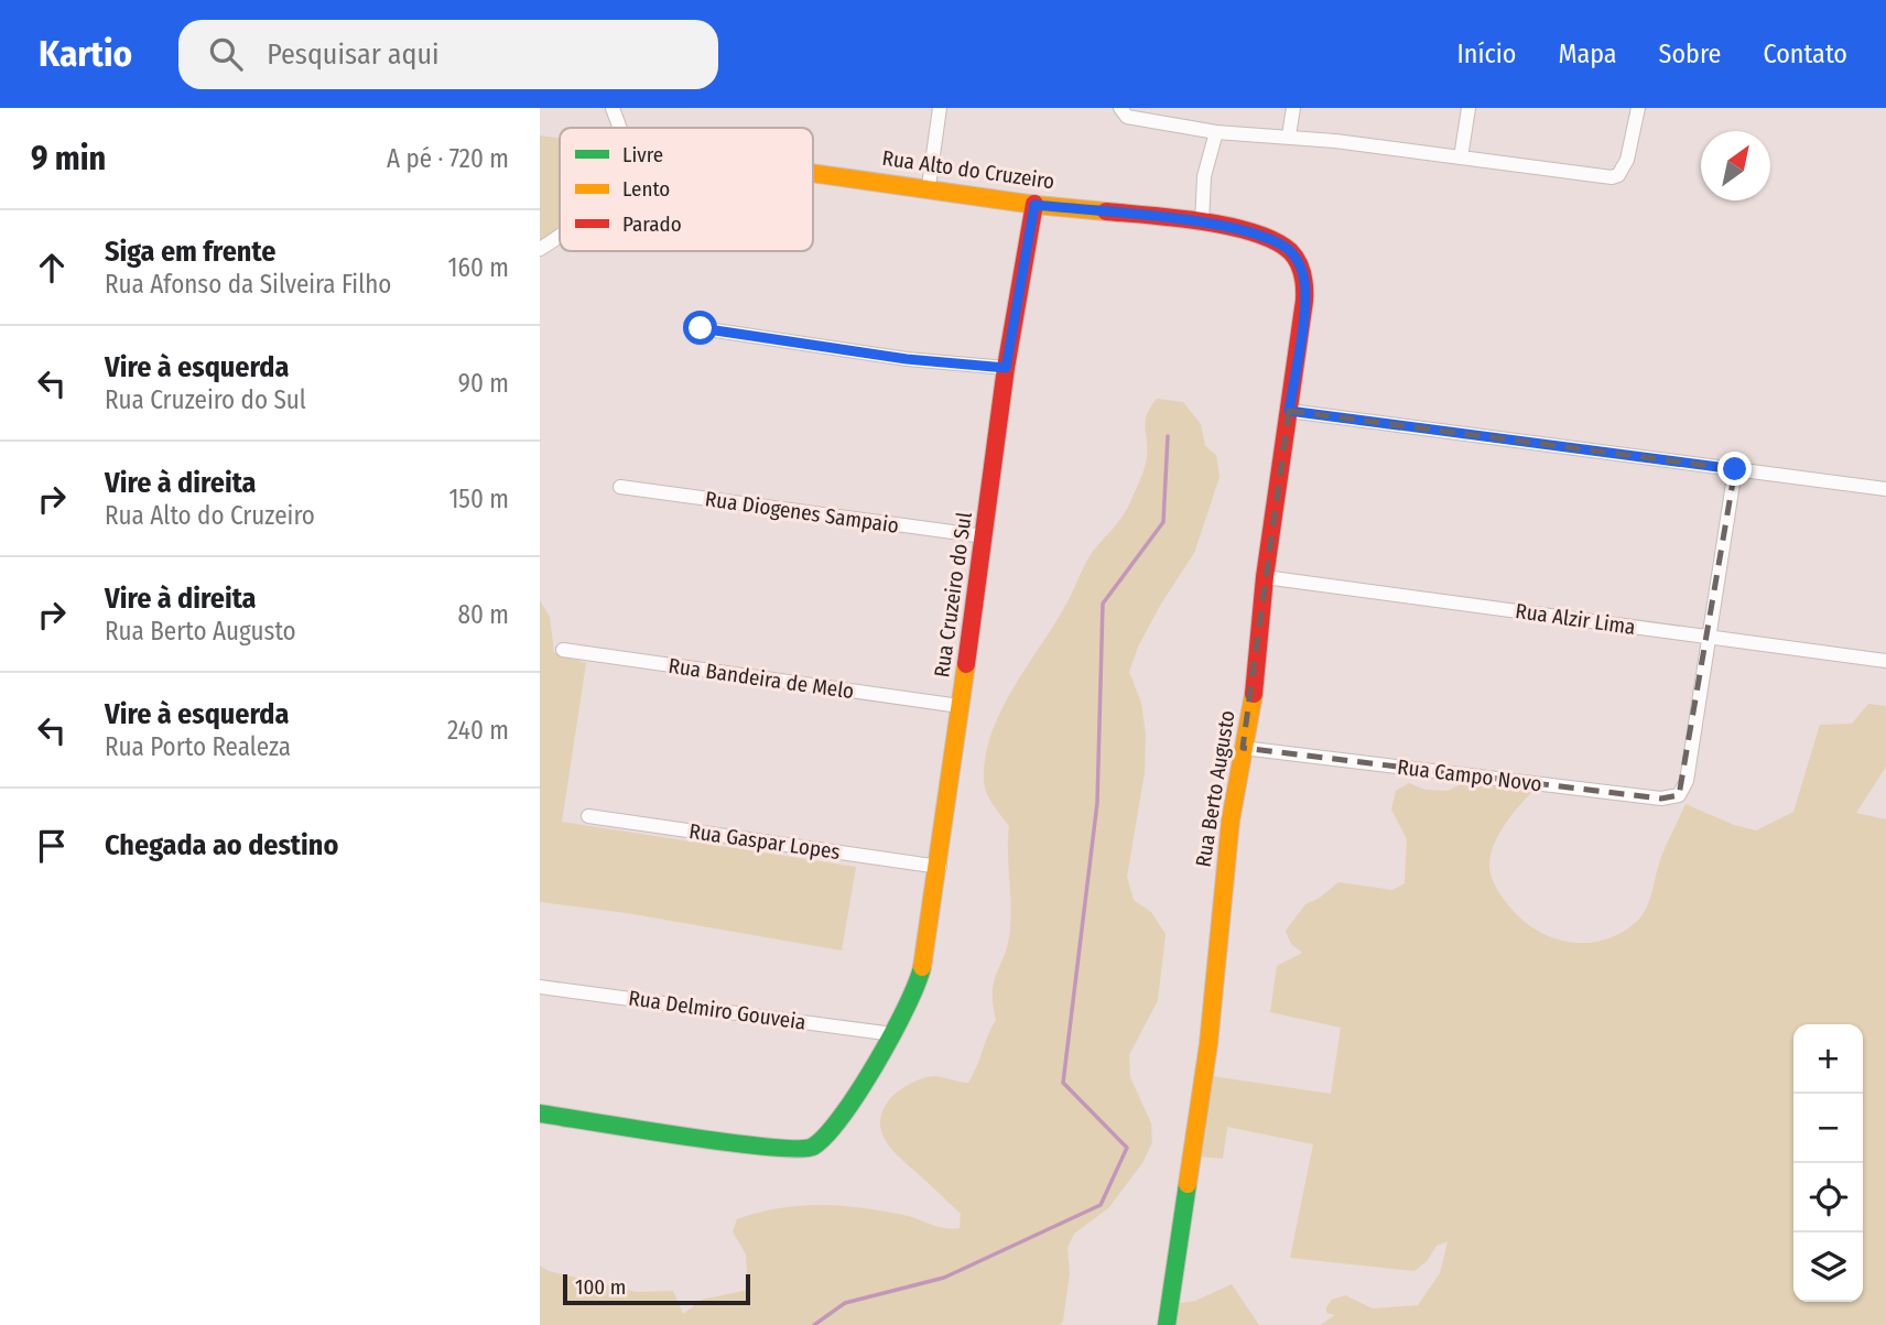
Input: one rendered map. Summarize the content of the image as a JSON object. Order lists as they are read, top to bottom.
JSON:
{
  "streets": {
    "street": [
      "Rua Alto do Cruzeiro",
      "Rua Diogenes Sampaio",
      "Rua Cruzeiro do Sul",
      "Rua Alzir Lima",
      "Rua Bandeira de Melo",
      "Rua Campo Novo",
      "Rua Berto Augusto",
      "Rua Gaspar Lopes",
      "Rua Delmiro Gouveia"
    ]
  },
  "crossings": [
    ["Rua Alto do Cruzeiro", "Rua Cruzeiro do Sul"],
    ["Rua Alto do Cruzeiro", "Rua Berto Augusto"],
    ["Rua Diogenes Sampaio", "Rua Cruzeiro do Sul"],
    ["Rua Cruzeiro do Sul", "Rua Bandeira de Melo"],
    ["Rua Cruzeiro do Sul", "Rua Gaspar Lopes"],
    ["Rua Cruzeiro do Sul", "Rua Delmiro Gouveia"],
    ["Rua Alzir Lima", "Rua Campo Novo"],
    ["Rua Alzir Lima", "Rua Berto Augusto"],
    ["Rua Campo Novo", "Rua Berto Augusto"]
  ],
  "legend": ["Livre", "Lento", "Parado"],
  "scale_bar": "100 m",
  "north": "top right",
  "page": {
    "header": "Kartio",
    "search": "Pesquisar aqui",
    "nav": [
      "Início",
      "Mapa",
      "Sobre",
      "Contato"
    ],
    "heading": ["9 min", "A pé · 720 m"],
    "list": [
      ["Siga em frente", "Rua Afonso da Silveira Filho", "160 m"],
      ["Vire à esquerda", "Rua Cruzeiro do Sul", "90 m"],
      ["Vire à direita", "Rua Alto do Cruzeiro", "150 m"],
      ["Vire à direita", "Rua Berto Augusto", "80 m"],
      ["Vire à esquerda", "Rua Porto Realeza", "240 m"],
      "Chegada ao destino"
    ],
    "map_buttons": ["+", "−"],
    "scale": "100 m"
  }
}
